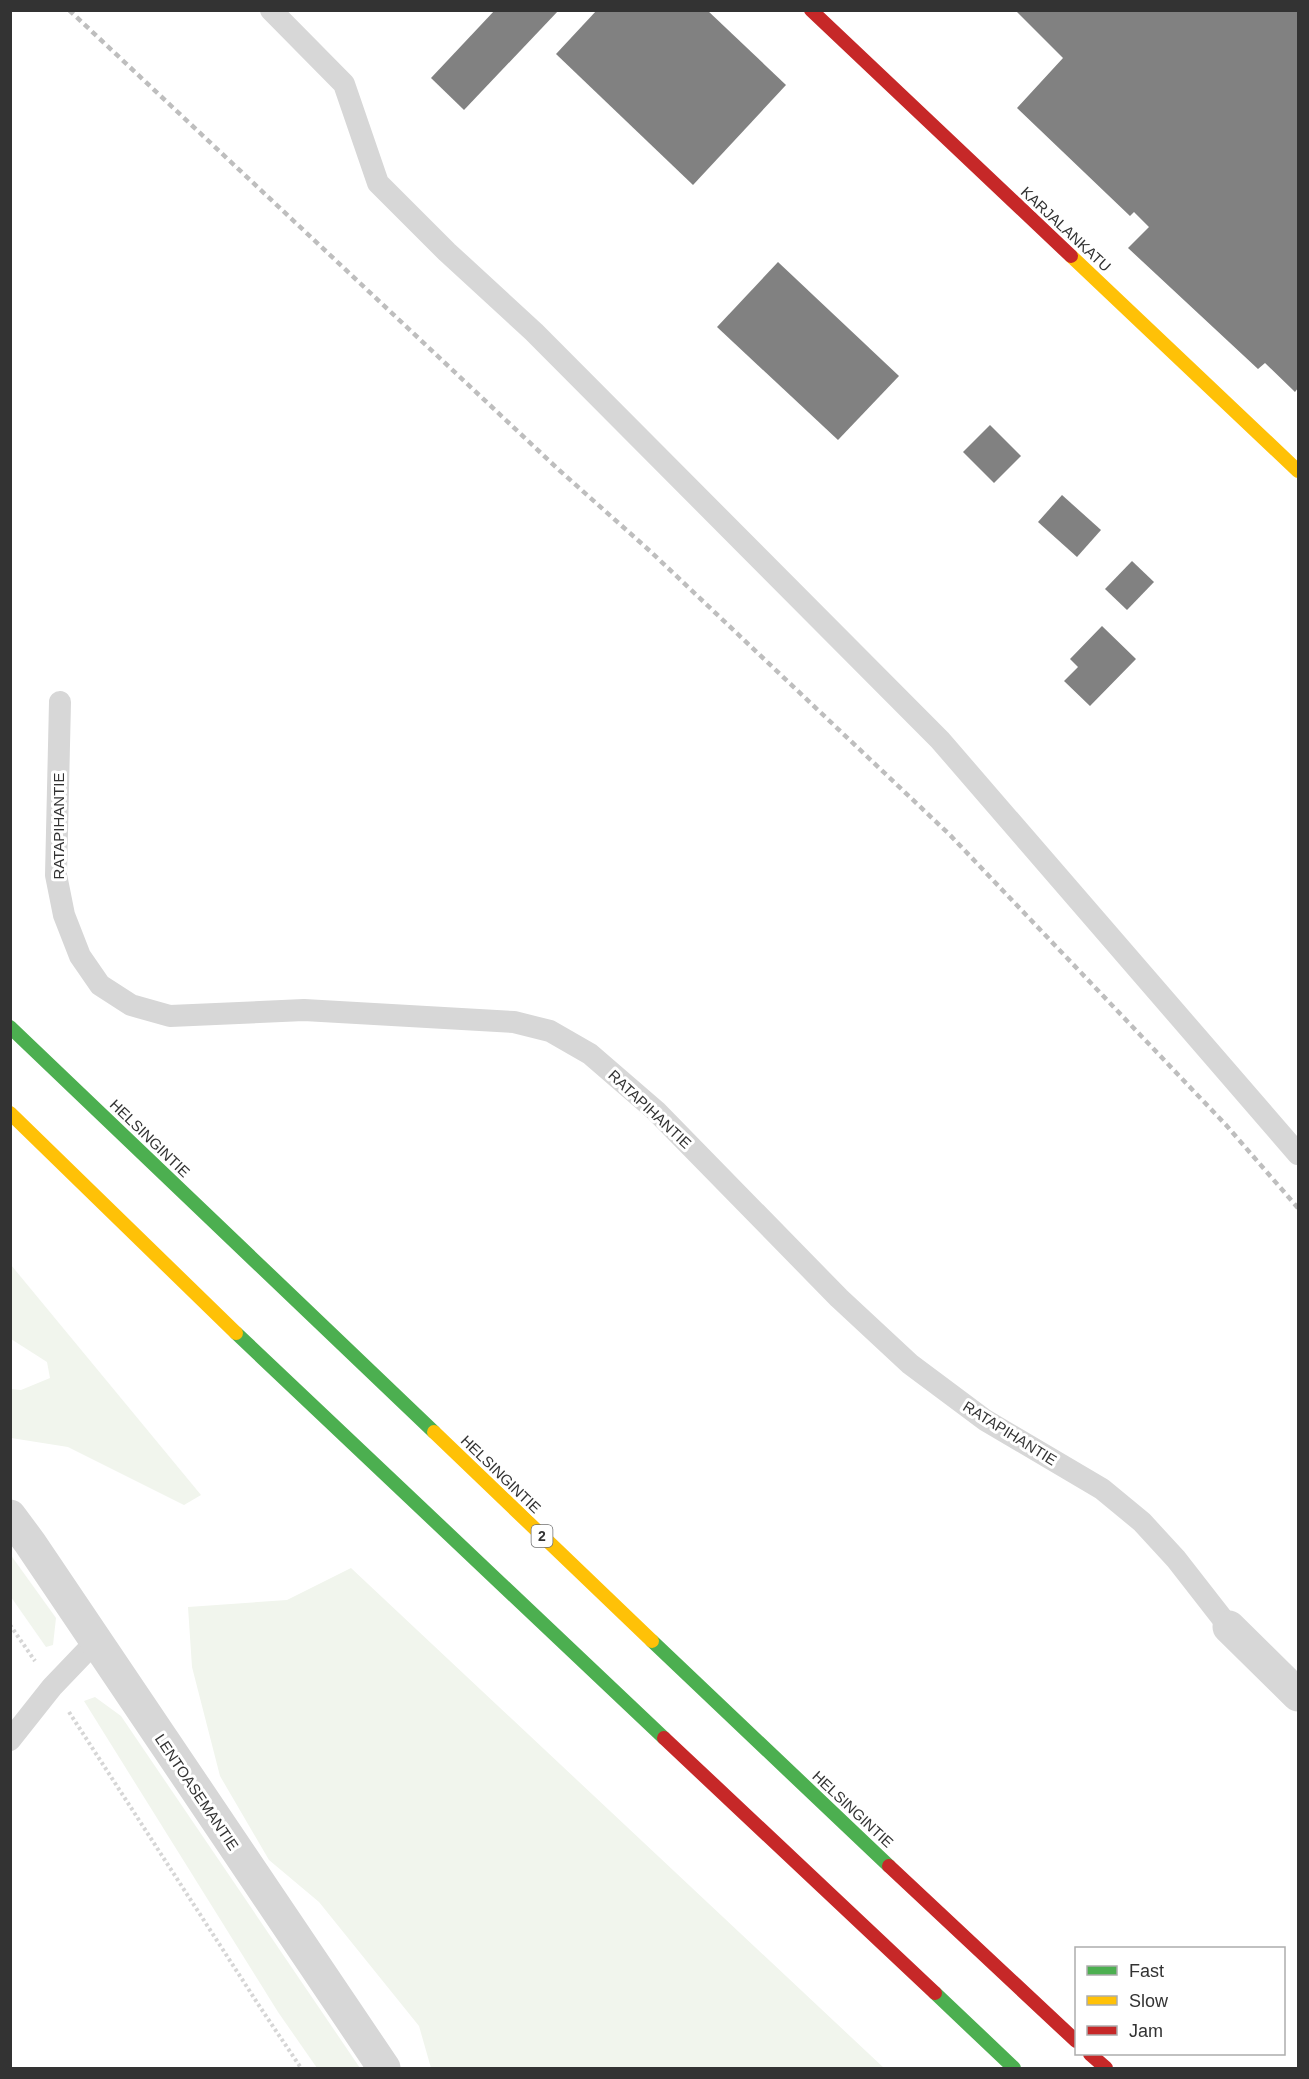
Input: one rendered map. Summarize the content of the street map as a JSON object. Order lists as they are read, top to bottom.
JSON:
{
  "streets": {
    "main road": ["KARJALANKATU", "HELSINGINTIE", "2"],
    "street": ["RATAPIHANTIE", "LENTOASEMANTIE"]
  },
  "legend": ["Fast", "Slow", "Jam"]
}
